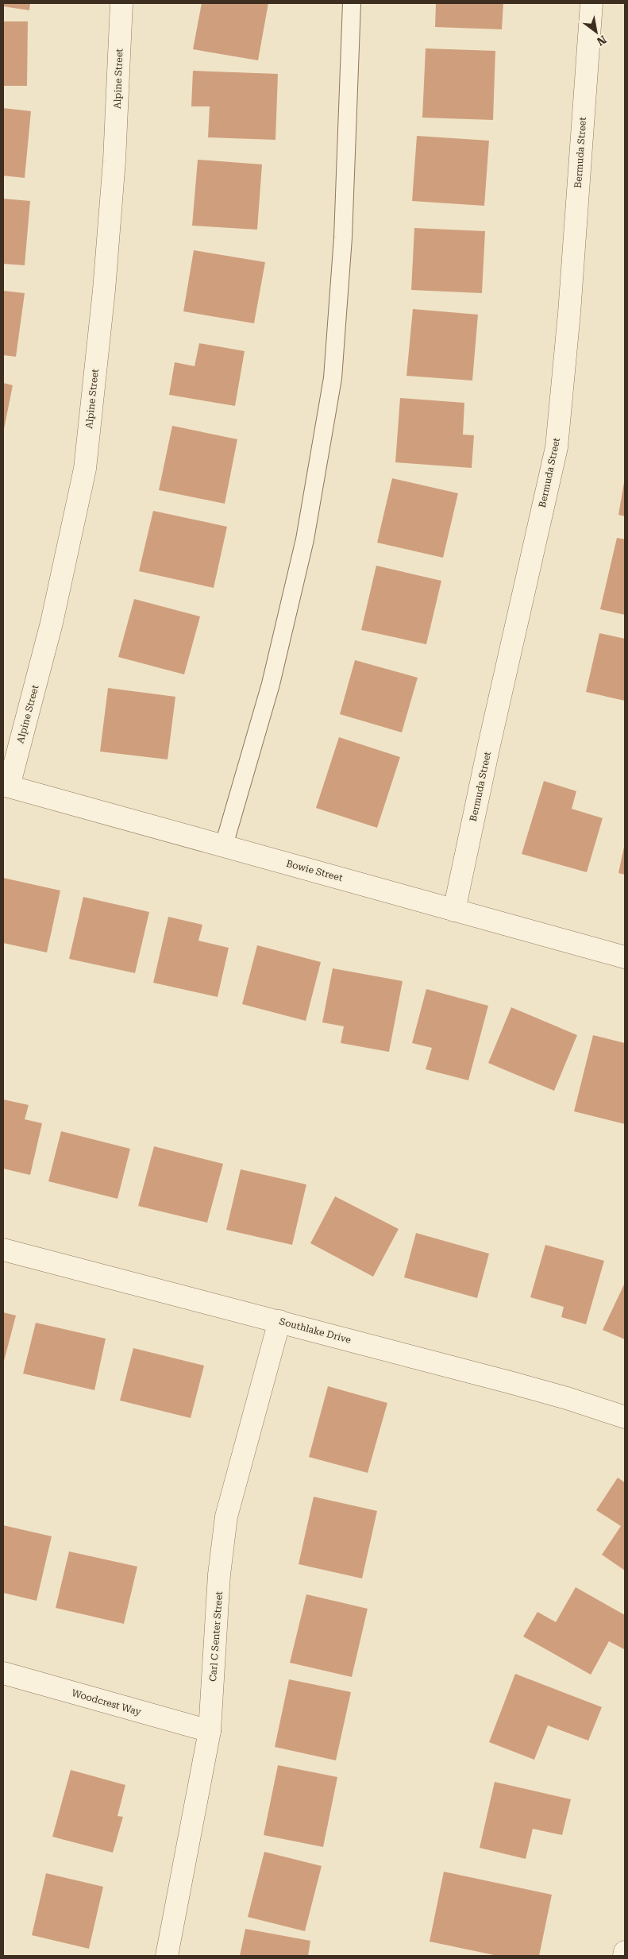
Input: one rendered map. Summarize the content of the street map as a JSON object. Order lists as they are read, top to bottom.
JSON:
{
  "streets": {
    "street": [
      "Alpine Street",
      "Bermuda Street",
      "Bowie Street",
      "Southlake Drive",
      "Carl C Senter Street",
      "Woodcrest Way"
    ]
  },
  "crossings": [
    ["Alpine Street", "Bowie Street"],
    ["Bermuda Street", "Bowie Street"],
    ["Southlake Drive", "Carl C Senter Street"],
    ["Carl C Senter Street", "Woodcrest Way"]
  ],
  "north": "bottom right"
}
